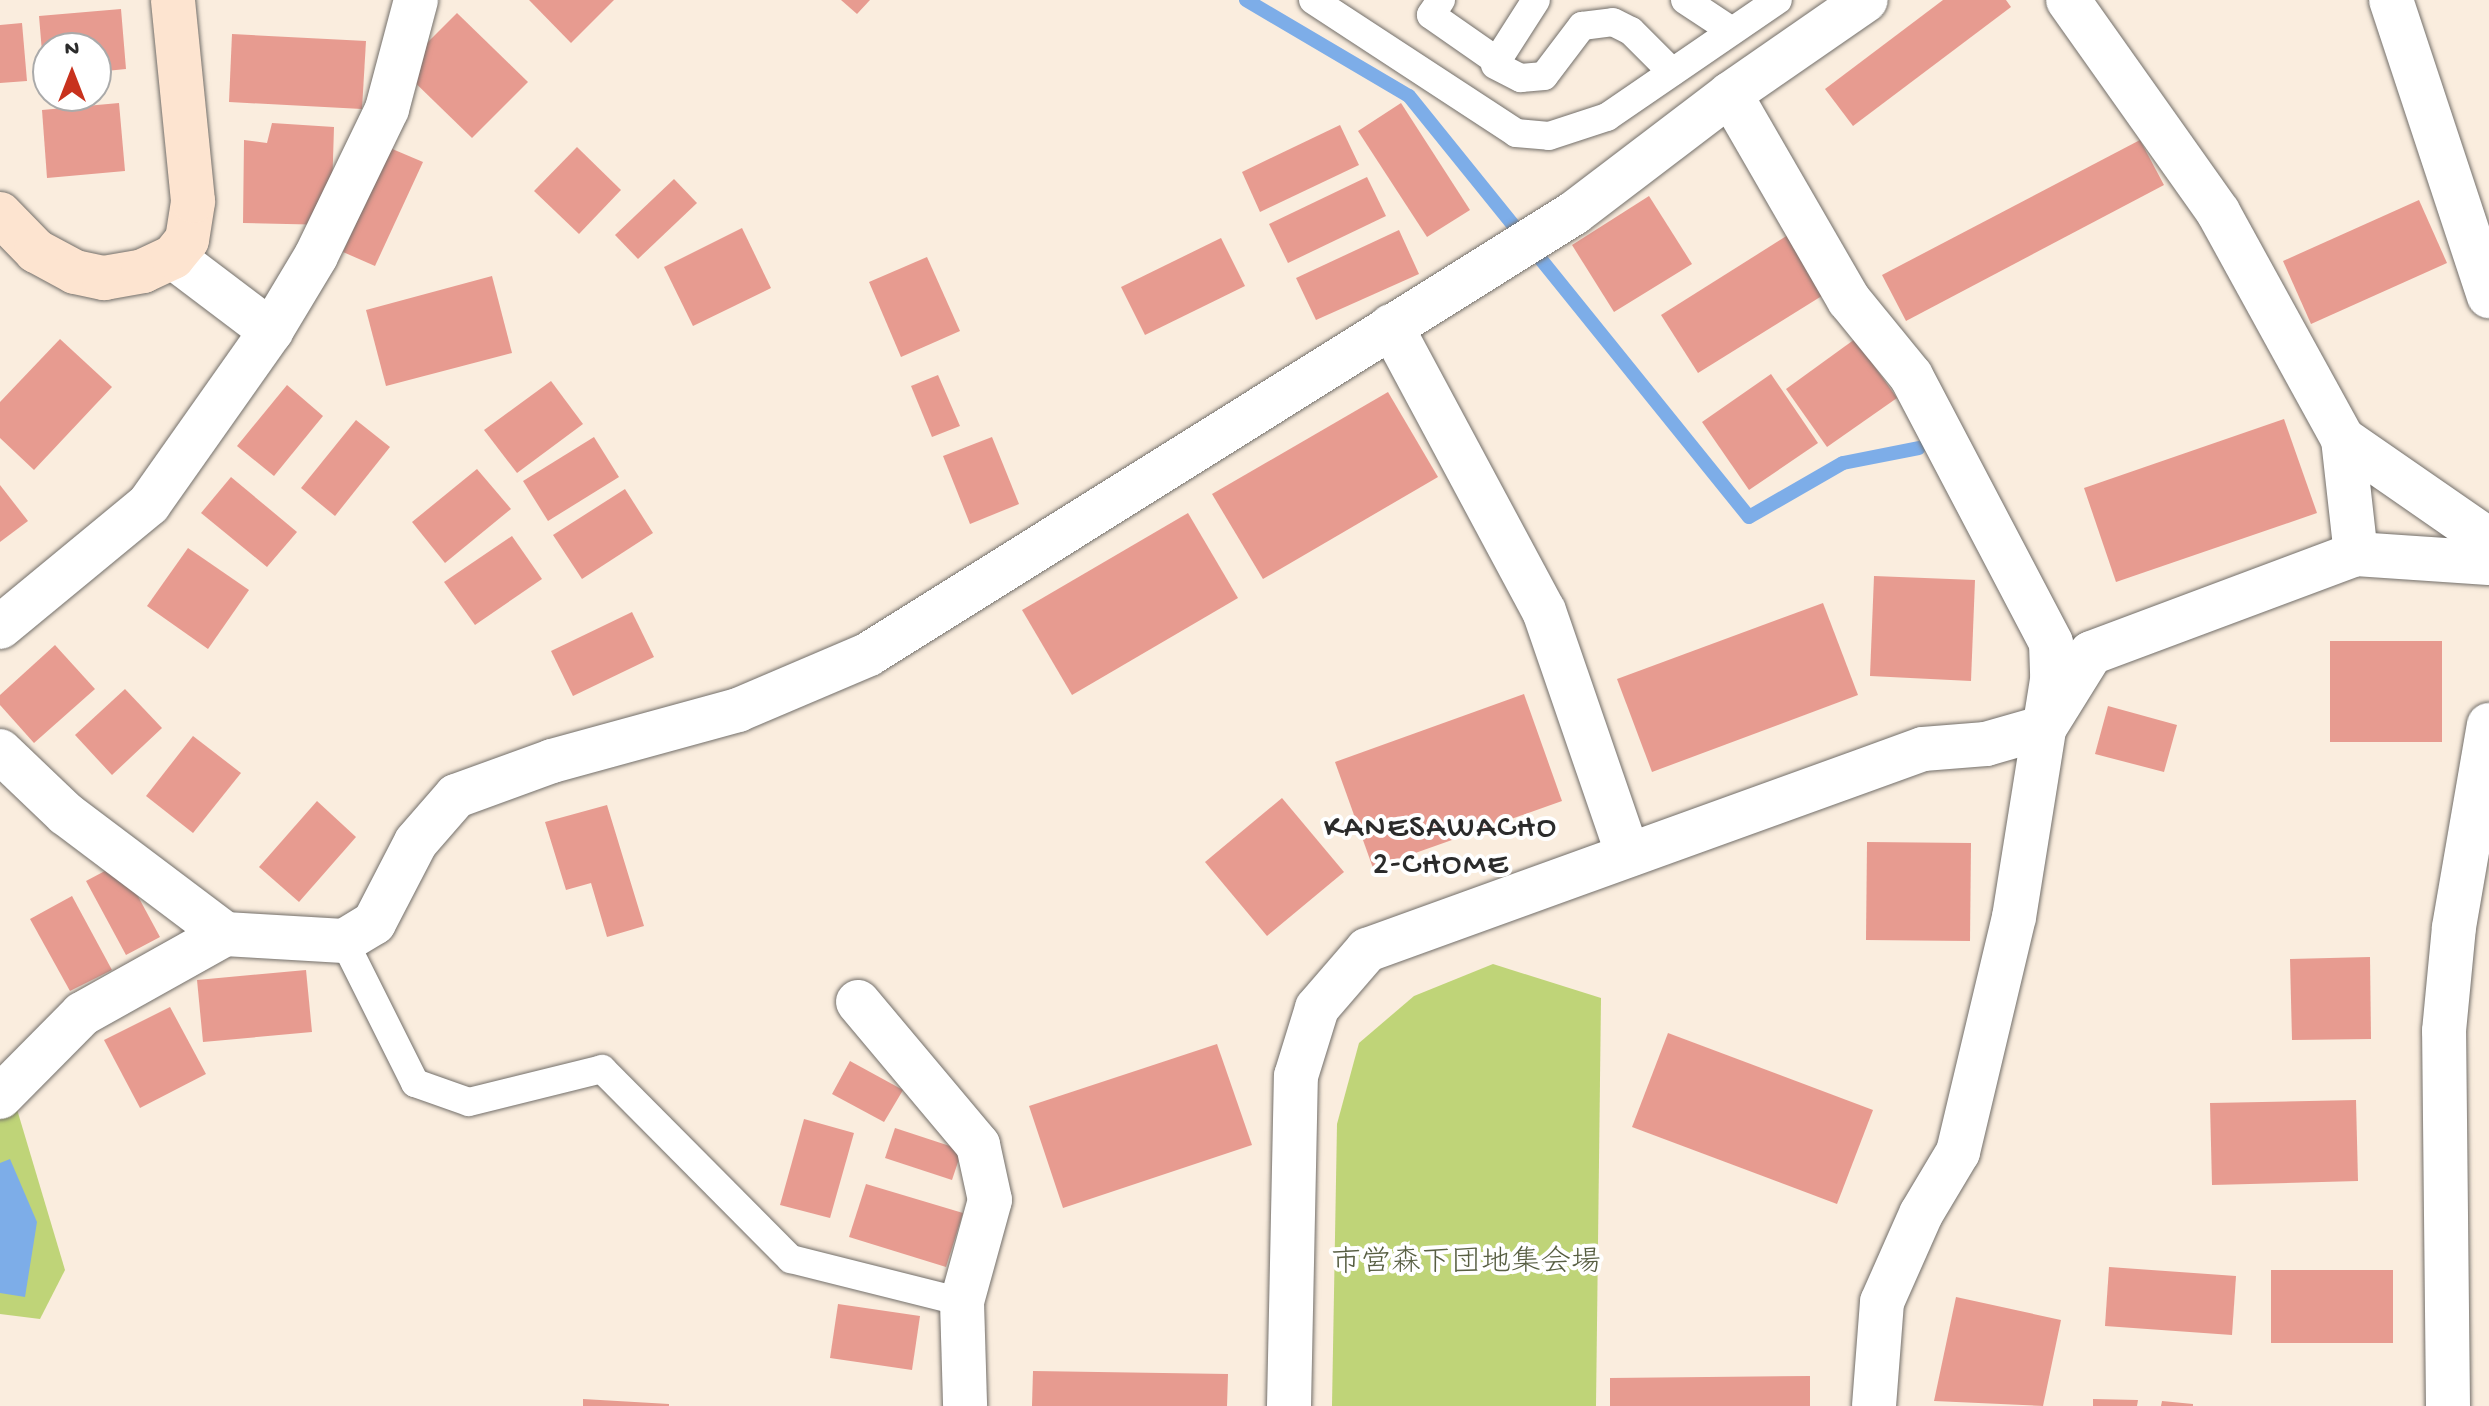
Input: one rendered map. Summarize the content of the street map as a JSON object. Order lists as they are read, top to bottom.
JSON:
{
  "districts": ["KANESAWACHO 2-CHOME"],
  "parks": ["市営森下団地集会場"],
  "north": "top"
}
